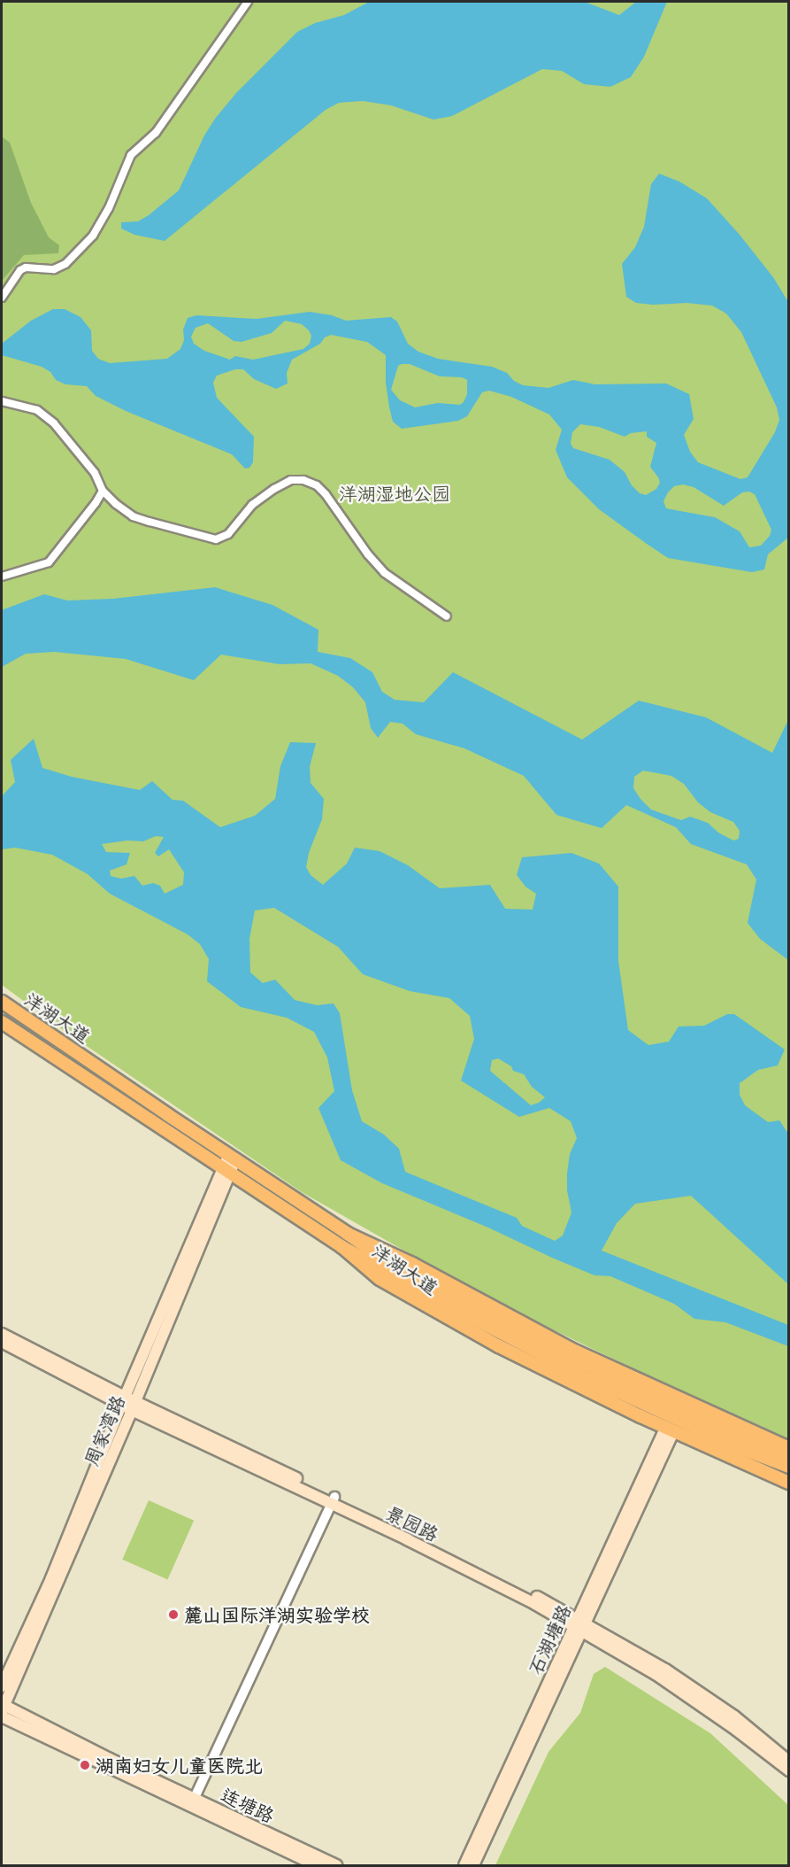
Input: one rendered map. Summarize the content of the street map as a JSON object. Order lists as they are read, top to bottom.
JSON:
{
  "streets": {
    "main road": [
      "洋湖大道",
      "周家湾路",
      "景园路",
      "石湖塘路",
      "连塘路"
    ]
  },
  "crossings": [
    ["洋湖大道", "周家湾路"],
    ["洋湖大道", "石湖塘路"],
    ["周家湾路", "景园路"],
    ["周家湾路", "连塘路"],
    ["景园路", "石湖塘路"]
  ],
  "parks": ["洋湖湿地公园"],
  "places": ["麓山国际洋湖实验学校", "湖南妇女儿童医院北"]
}
